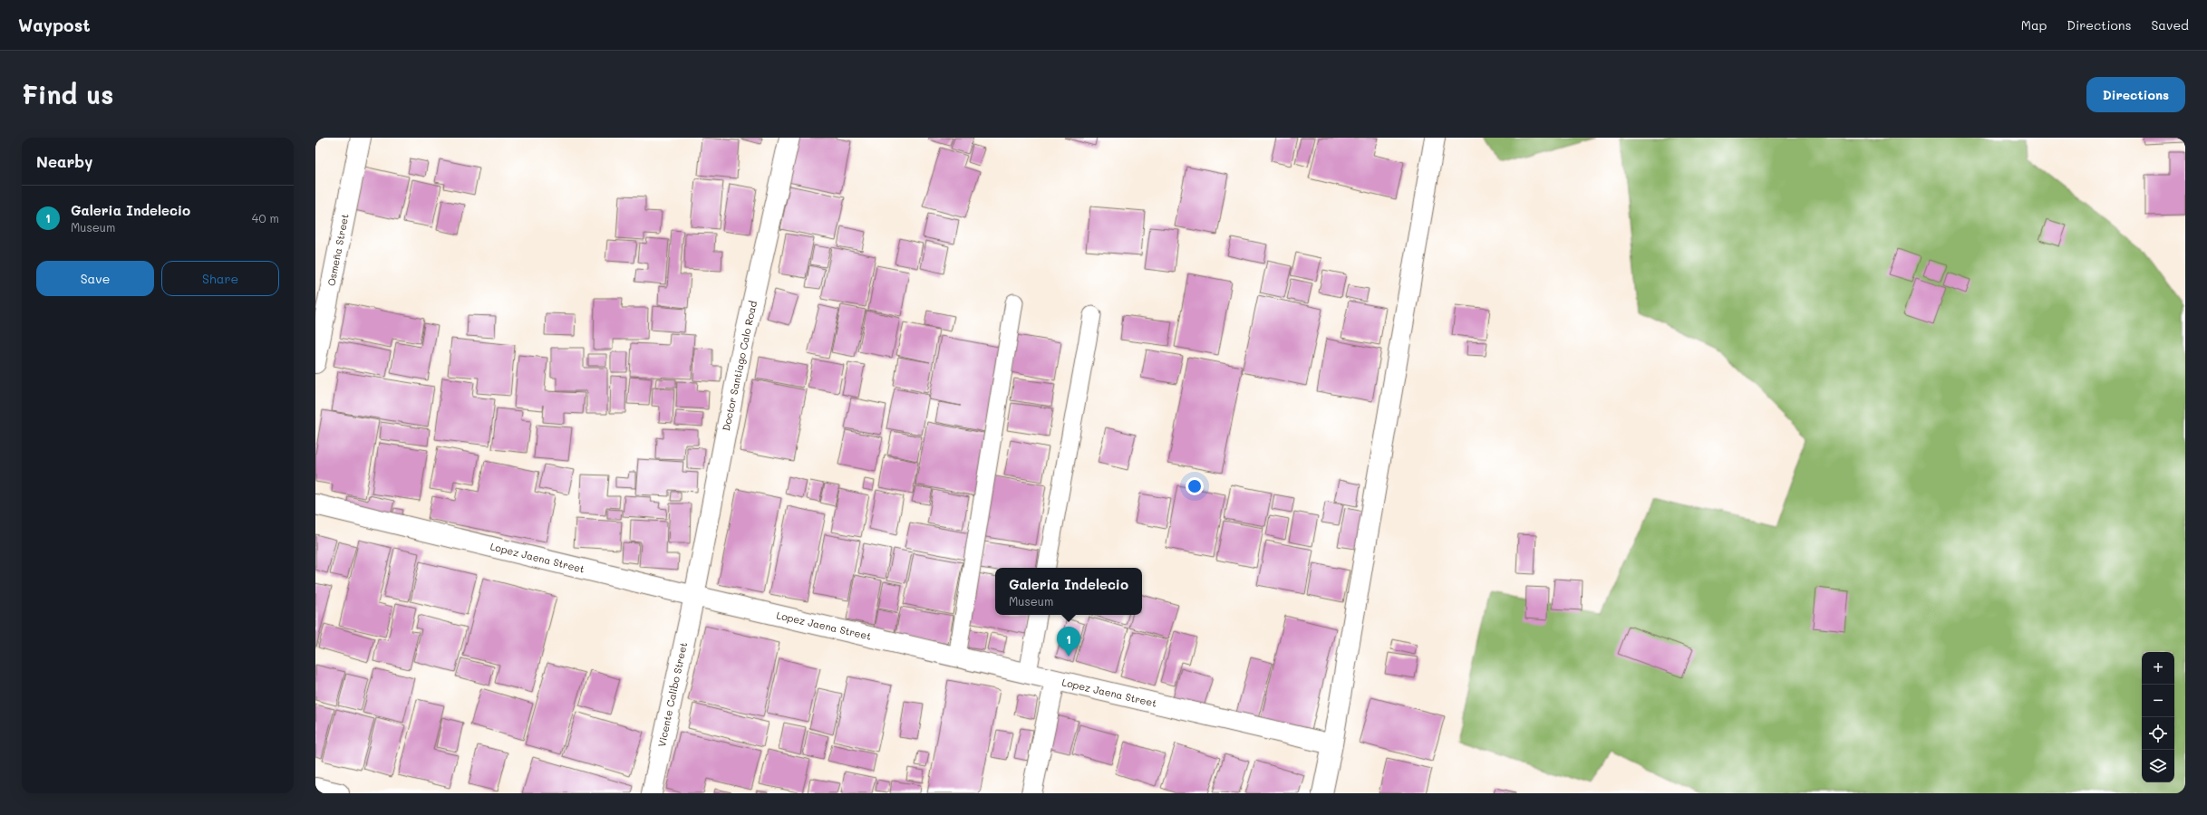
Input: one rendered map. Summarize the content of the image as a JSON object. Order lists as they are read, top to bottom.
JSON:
{
  "streets": {
    "street": [
      "Osmeña Street",
      "Doctor Santiago Calo Road",
      "Lopez Jaena Street",
      "Vicente Calibo Street"
    ]
  },
  "crossings": [
    ["Doctor Santiago Calo Road", "Lopez Jaena Street"],
    ["Doctor Santiago Calo Road", "Vicente Calibo Street"],
    ["Lopez Jaena Street", "Vicente Calibo Street"]
  ],
  "page": {
    "header": "Waypost",
    "nav": ["Map", "Directions", "Saved"],
    "buttons": [
      "Directions",
      ["Save", "Share"]
    ],
    "title": "Find us",
    "heading": "Nearby",
    "list": [
      {
        "mark": "1",
        "name": "Galeria Indelecio",
        "note": "Museum",
        "value": "40 m"
      }
    ],
    "popup": ["Galeria Indelecio", "Museum"],
    "pins": "1",
    "map_buttons": ["+", "−"]
  }
}
